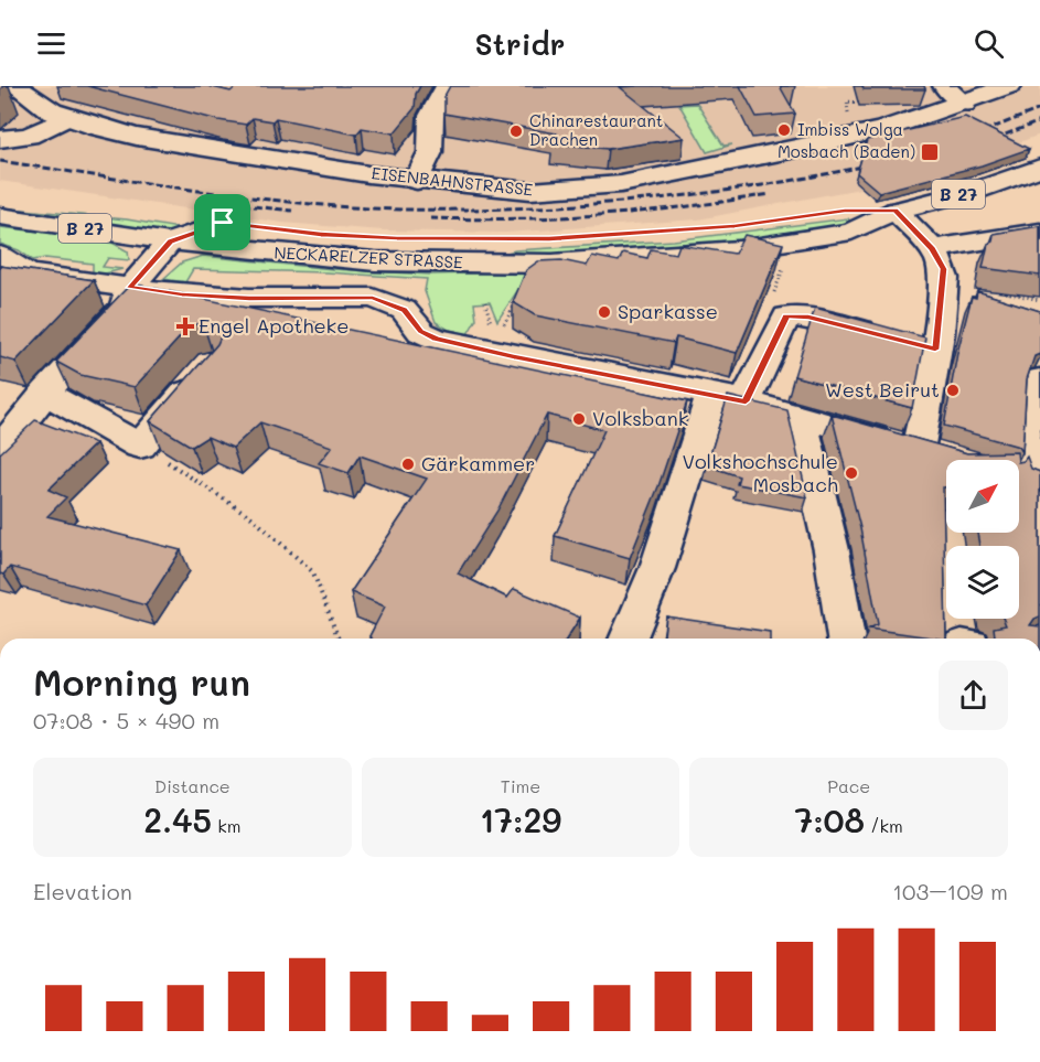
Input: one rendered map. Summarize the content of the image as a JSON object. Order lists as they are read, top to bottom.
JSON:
{
  "streets": {
    "main road": ["EISENBAHNSTRASSE", "B 27", "NECKARELZER STRASSE"]
  },
  "crossings": [
    ["B 27", "NECKARELZER STRASSE"]
  ],
  "places": {
    "other": [
      "Imbiss Wolga",
      "Chinarestaurant Drachen",
      "Sparkasse",
      "West Beirut",
      "Volksbank",
      "Gärkammer",
      "Volkshochschule Mosbach"
    ],
    "transit": ["Mosbach (Baden)"],
    "health": ["Engel Apotheke"]
  },
  "north": "top right",
  "page": {
    "header": "Stridr",
    "heading": ["Morning run", "07:08 · 5 × 490 m"],
    "stats": [
      ["Distance", "2.45 km"],
      ["Time", "17:29"],
      ["Pace", "7:08 /km"]
    ],
    "chart": ["Elevation", "103–109 m"]
  }
}
